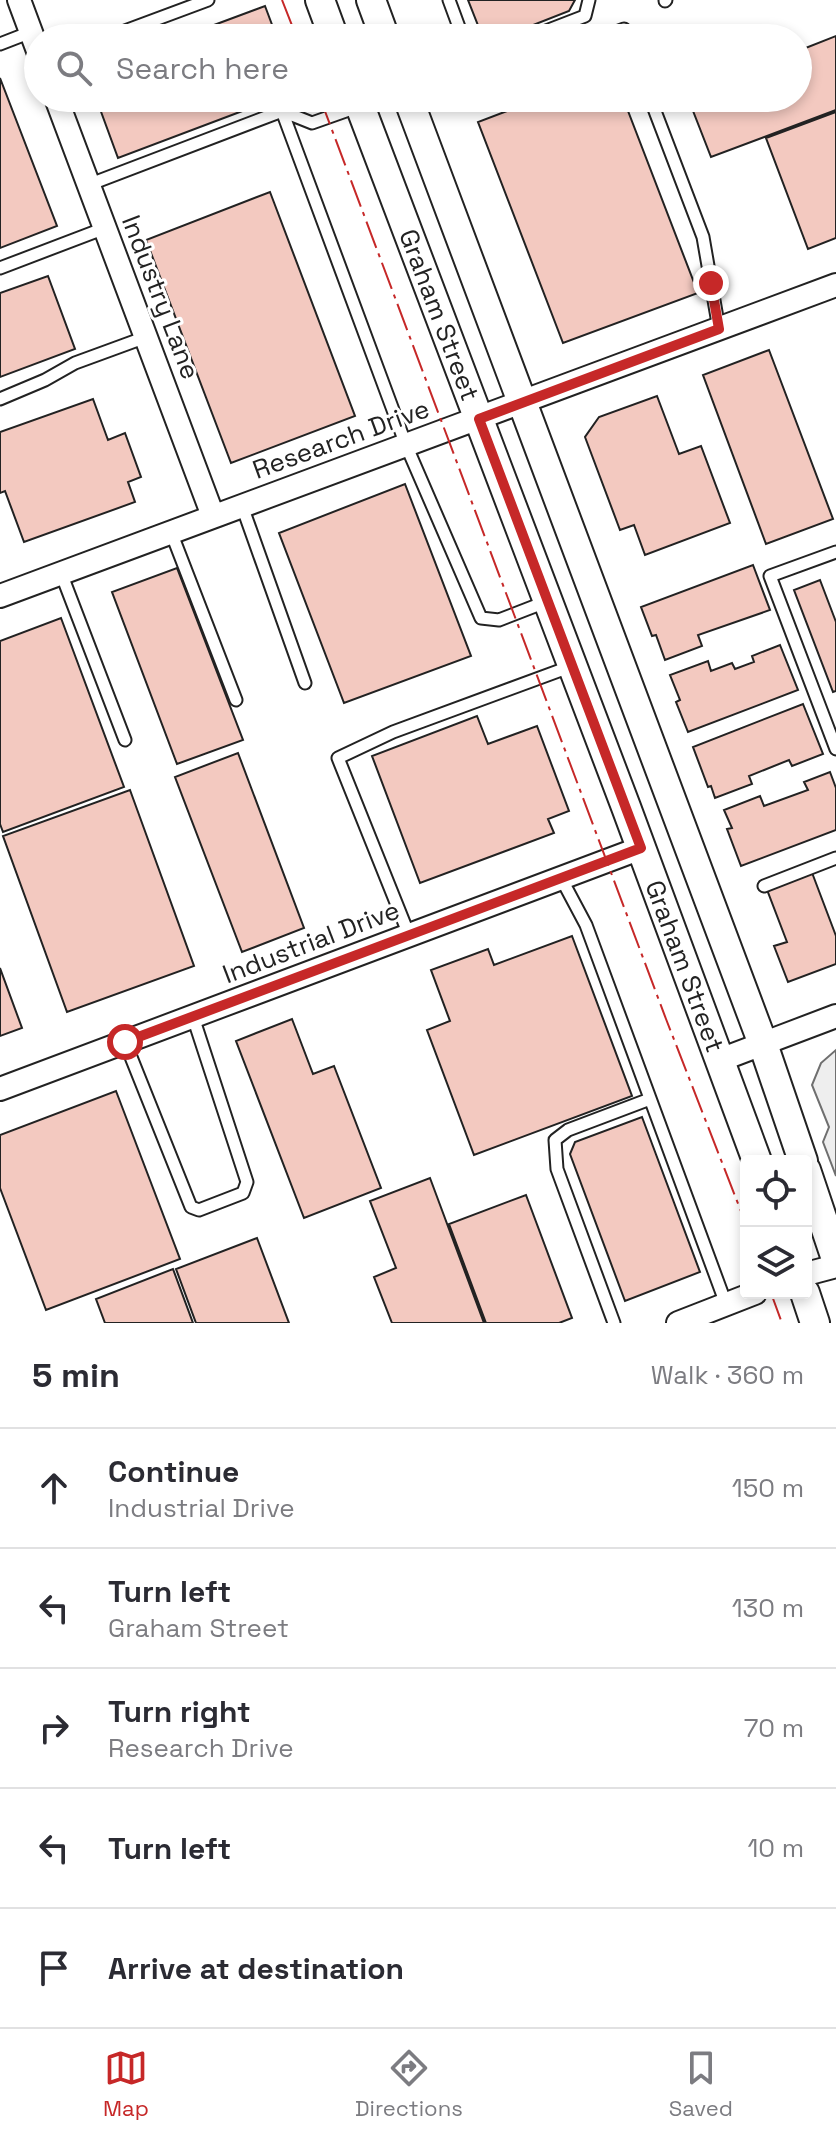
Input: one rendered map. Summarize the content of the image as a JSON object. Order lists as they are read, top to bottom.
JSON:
{
  "streets": {
    "street": [
      "Industry Lane",
      "Graham Street",
      "Research Drive",
      "Industrial Drive"
    ]
  },
  "crossings": [
    ["Industry Lane", "Research Drive"],
    ["Graham Street", "Research Drive"],
    ["Graham Street", "Industrial Drive"]
  ],
  "page": {
    "search": "Search here",
    "heading": ["5 min", "Walk · 360 m"],
    "list": [
      ["Continue", "Industrial Drive", "150 m"],
      ["Turn left", "Graham Street", "130 m"],
      ["Turn right", "Research Drive", "70 m"],
      ["Turn left", "10 m"],
      "Arrive at destination"
    ],
    "nav": ["Map", "Directions", "Saved"]
  }
}
